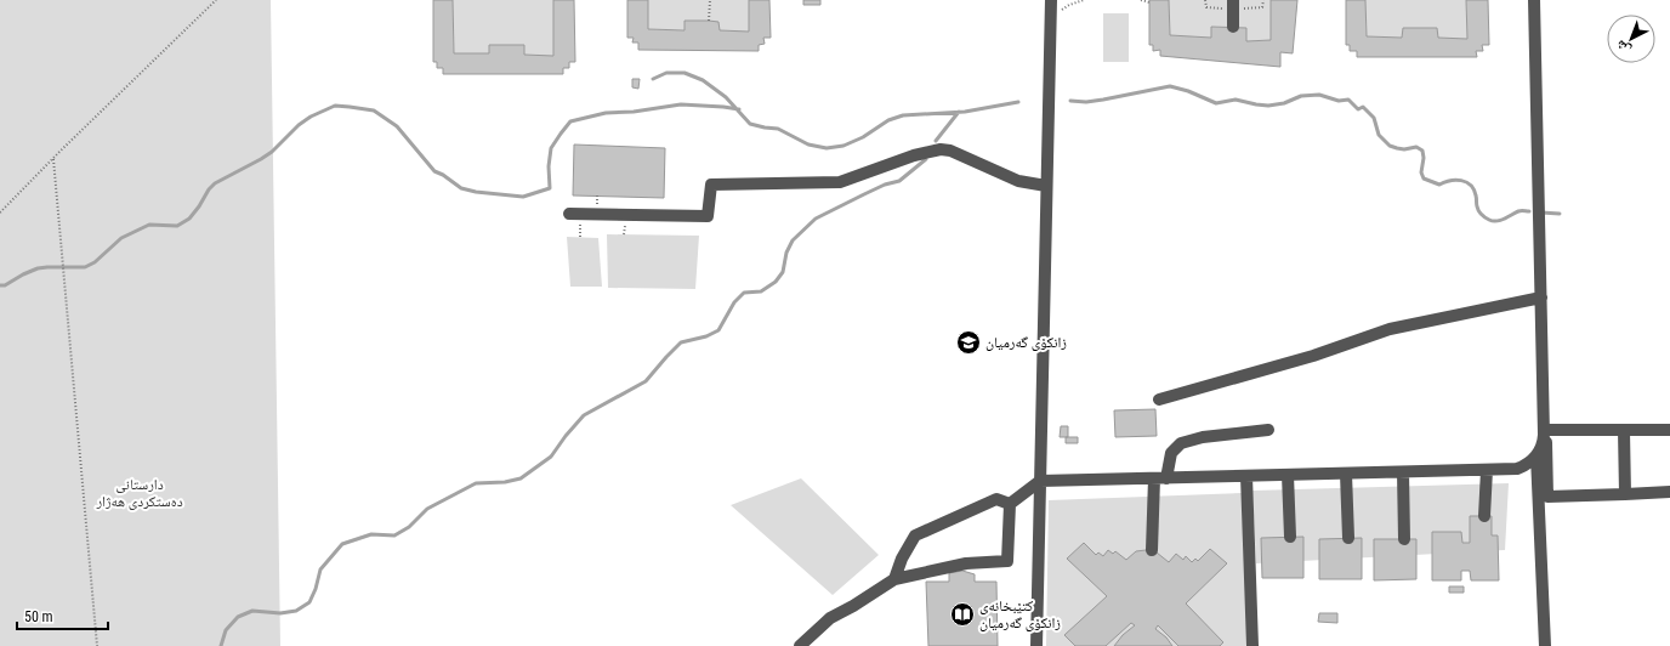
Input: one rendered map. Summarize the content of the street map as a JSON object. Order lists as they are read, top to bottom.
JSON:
{
  "parks": ["دارستانی دەستکردی هەژار"],
  "places": {
    "school or university": ["زانکۆی گەرمیان"],
    "library": ["کتێبخانەی زانکۆی گەرمیان"]
  },
  "scale_bar": "50 m",
  "north": "bottom left"
}
